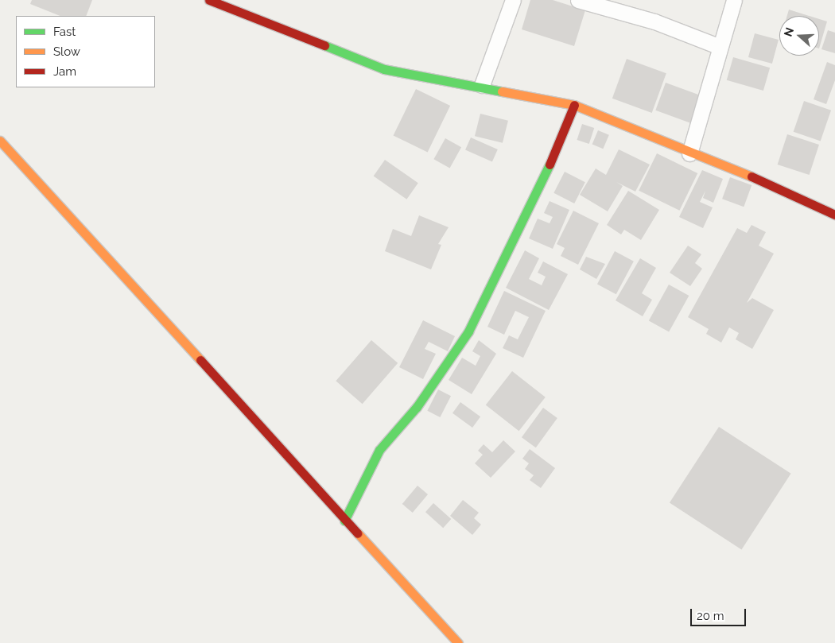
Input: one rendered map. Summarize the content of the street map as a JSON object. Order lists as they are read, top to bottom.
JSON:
{
  "legend": ["Fast", "Slow", "Jam"],
  "scale_bar": "20 m",
  "north": "left"
}
